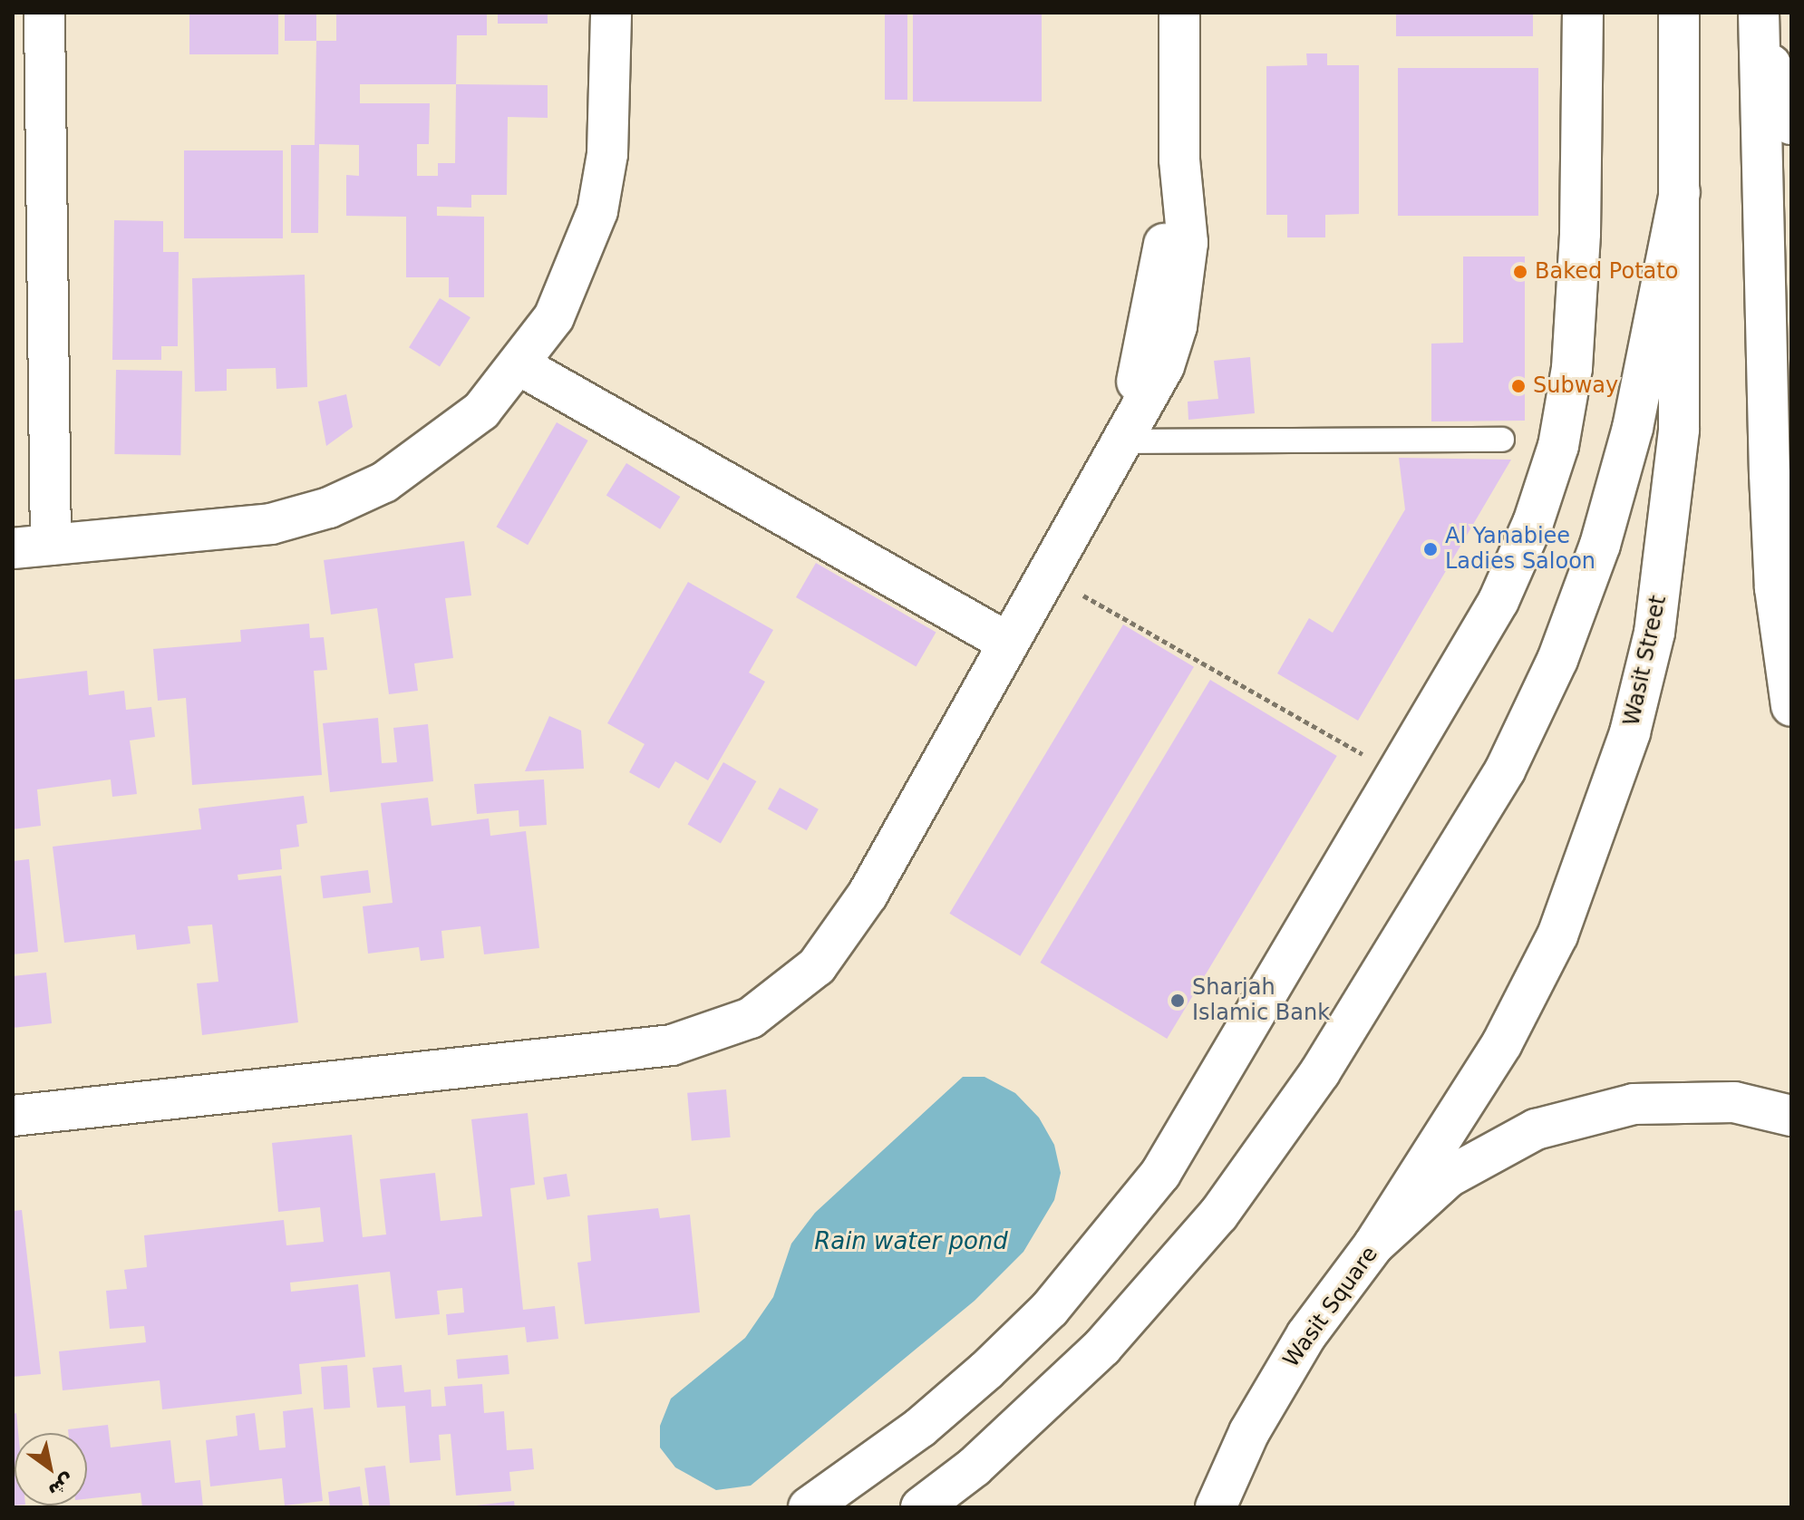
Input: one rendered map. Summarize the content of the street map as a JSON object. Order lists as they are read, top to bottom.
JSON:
{
  "streets": {
    "main road": ["Wasit Street", "Wasit Square"]
  },
  "crossings": [
    ["Wasit Street", "Wasit Square"]
  ],
  "water": ["Rain water pond"],
  "places": [
    "Baked Potato",
    "Subway",
    "Al Yanabiee Ladies Saloon",
    "Sharjah Islamic Bank"
  ],
  "north": "bottom right"
}
